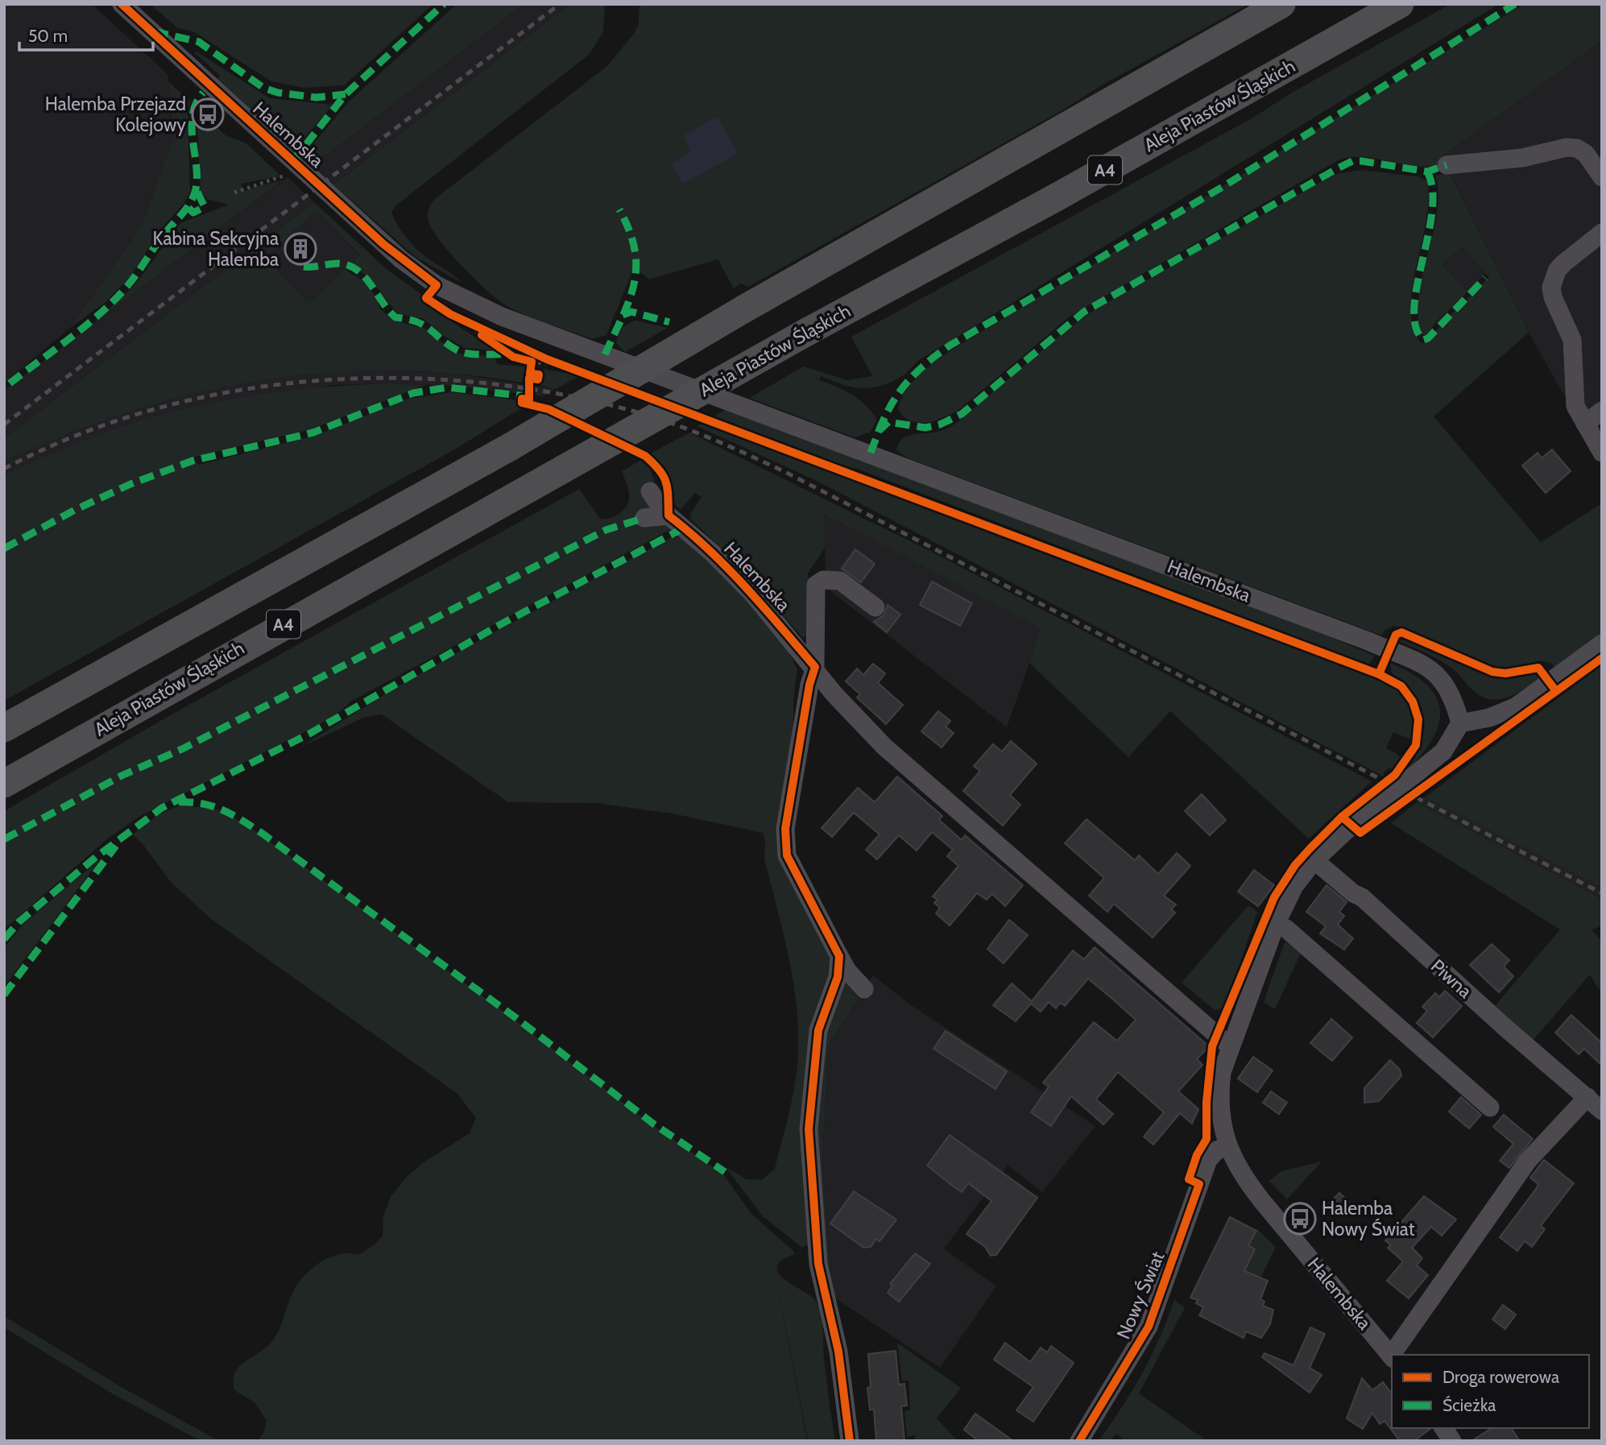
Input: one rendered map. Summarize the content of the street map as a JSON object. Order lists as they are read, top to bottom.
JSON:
{
  "streets": {
    "highway": ["Aleja Piastów Śląskich", "A4"],
    "street": ["Halembska", "Piwna", "Nowy Świat"]
  },
  "crossings": [
    ["Halembska", "Nowy Świat"]
  ],
  "places": {
    "bus stop": ["Halemba Przejazd Kolejowy", "Halemba Nowy Świat"],
    "building": ["Kabina Sekcyjna Halemba"]
  },
  "legend": ["Droga rowerowa", "Ścieżka"],
  "scale_bar": "50 m"
}
